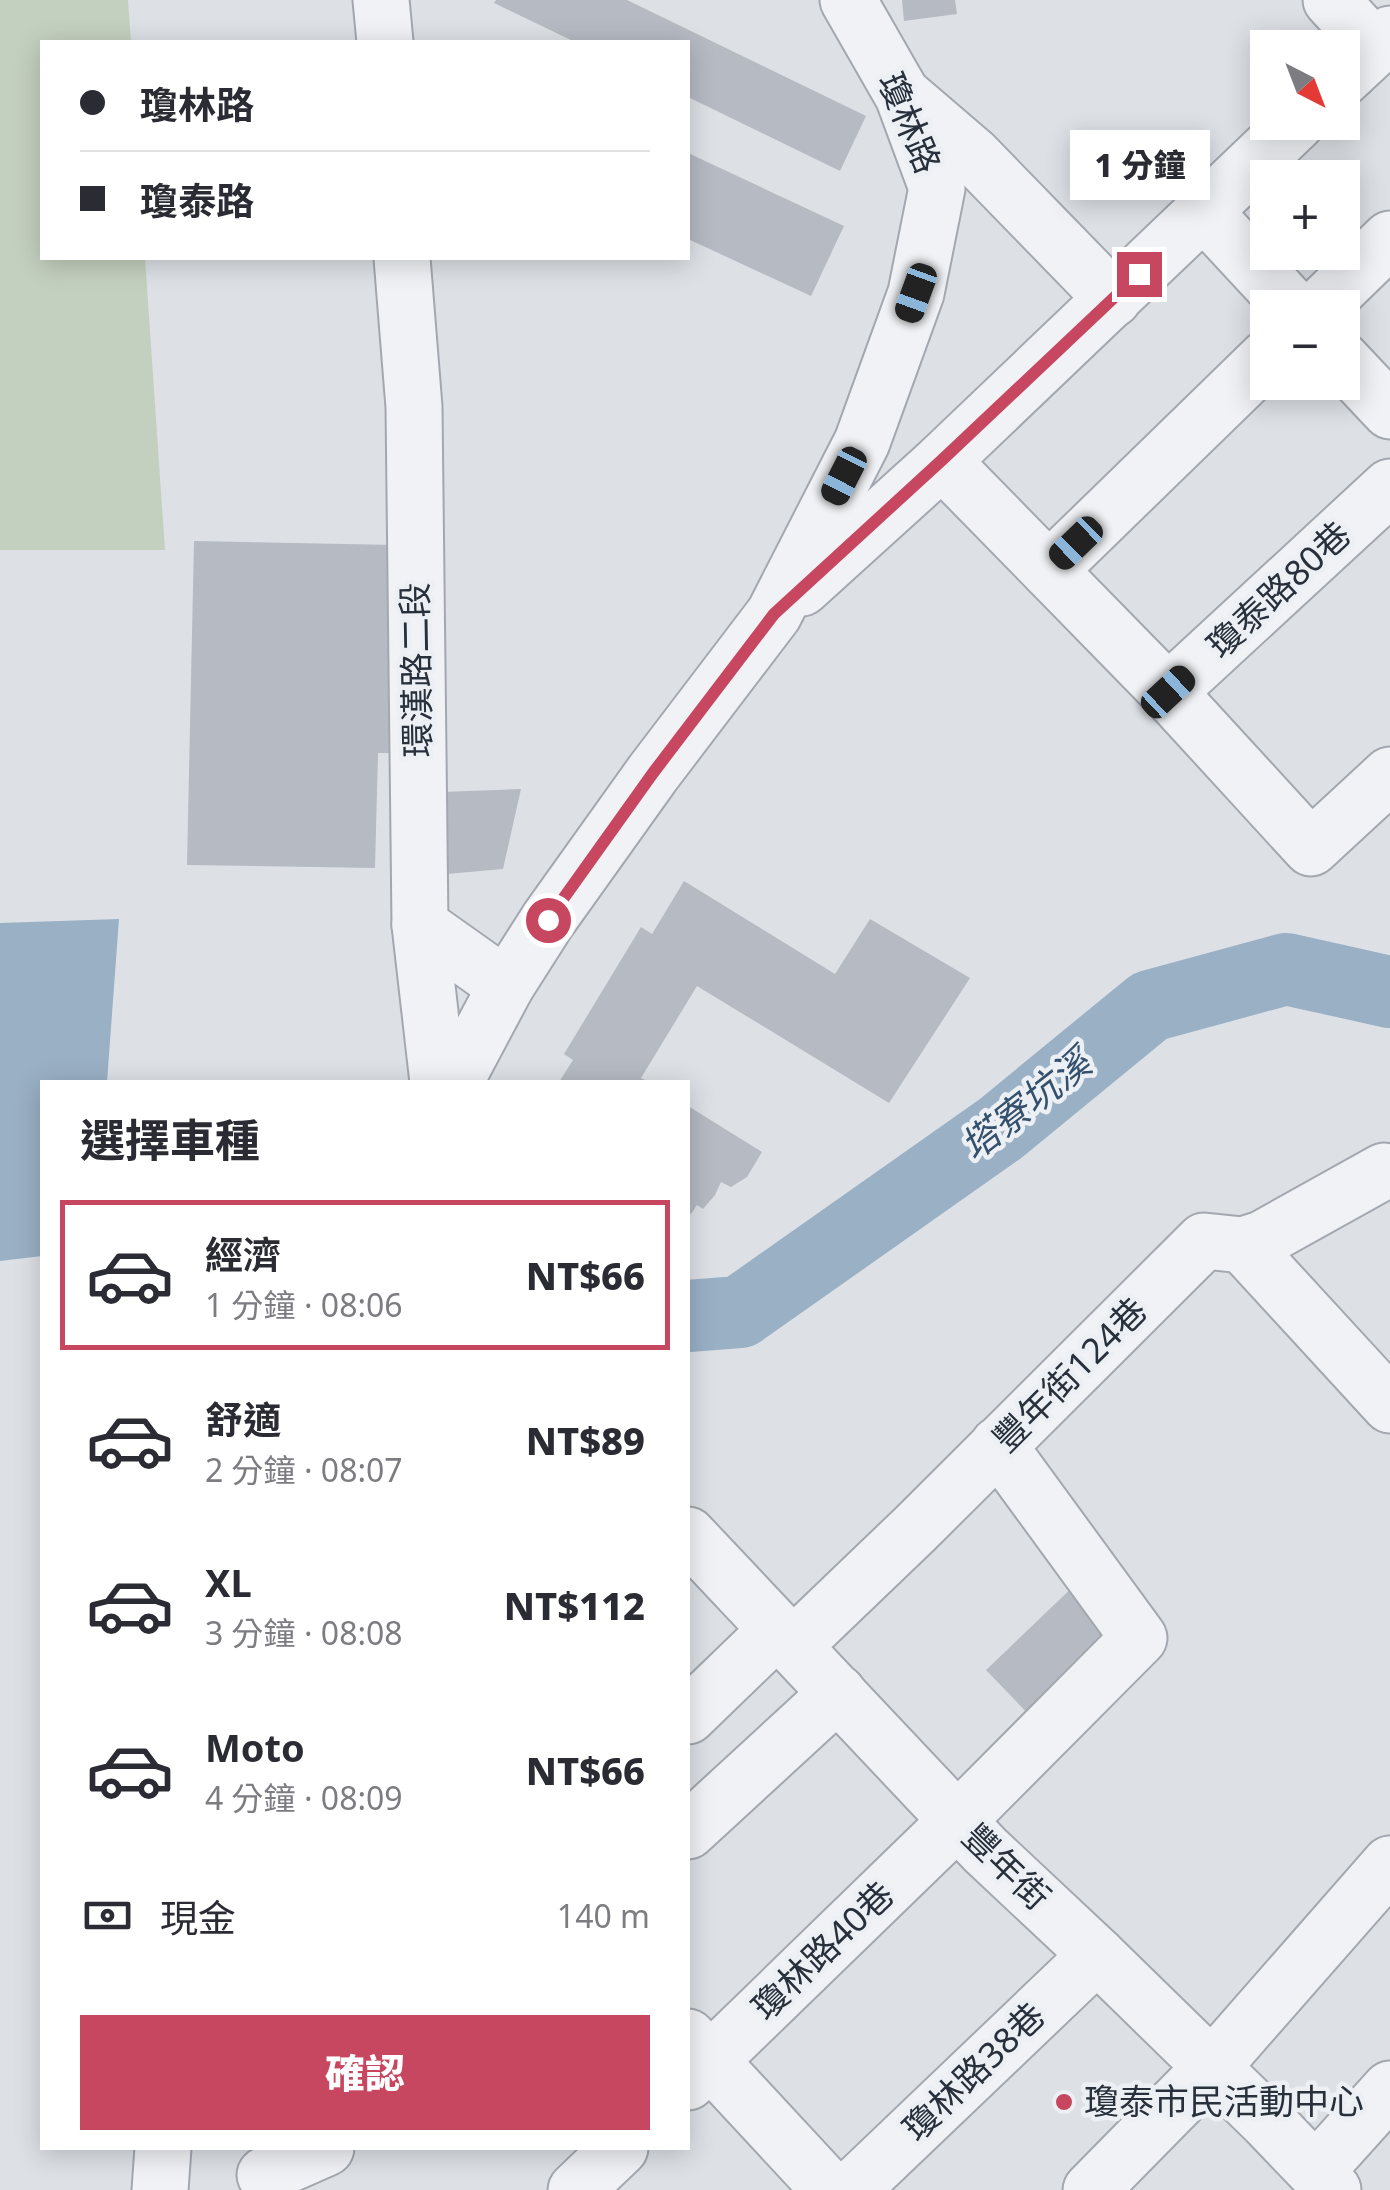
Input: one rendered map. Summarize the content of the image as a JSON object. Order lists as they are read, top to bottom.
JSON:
{
  "streets": {
    "street": [
      "瓊林路",
      "瓊泰路80巷",
      "環漢路二段",
      "豐年街124巷",
      "豐年街",
      "瓊林路40巷",
      "瓊林路38巷"
    ]
  },
  "crossings": [
    ["豐年街124巷", "豐年街"],
    ["豐年街124巷", "瓊林路40巷"],
    ["豐年街", "瓊林路40巷"],
    ["豐年街", "瓊林路38巷"]
  ],
  "water": ["塔寮坑溪"],
  "places": ["瓊泰市民活動中心"],
  "north": "bottom right",
  "page": {
    "map_buttons": ["+", "−"],
    "banner": ["瓊林路", "瓊泰路"],
    "bubble": "1 分鐘",
    "heading": "選擇車種",
    "list": [
      {
        "name": "經濟",
        "note": "1 分鐘 · 08:06",
        "value": "NT$66"
      },
      {
        "name": "舒適",
        "note": "2 分鐘 · 08:07",
        "value": "NT$89"
      },
      {
        "name": "XL",
        "note": "3 分鐘 · 08:08",
        "value": "NT$112"
      },
      {
        "name": "Moto",
        "note": "4 分鐘 · 08:09",
        "value": "NT$66"
      }
    ],
    "pay": ["現金", "140 m"],
    "buttons": "確認"
  }
}
